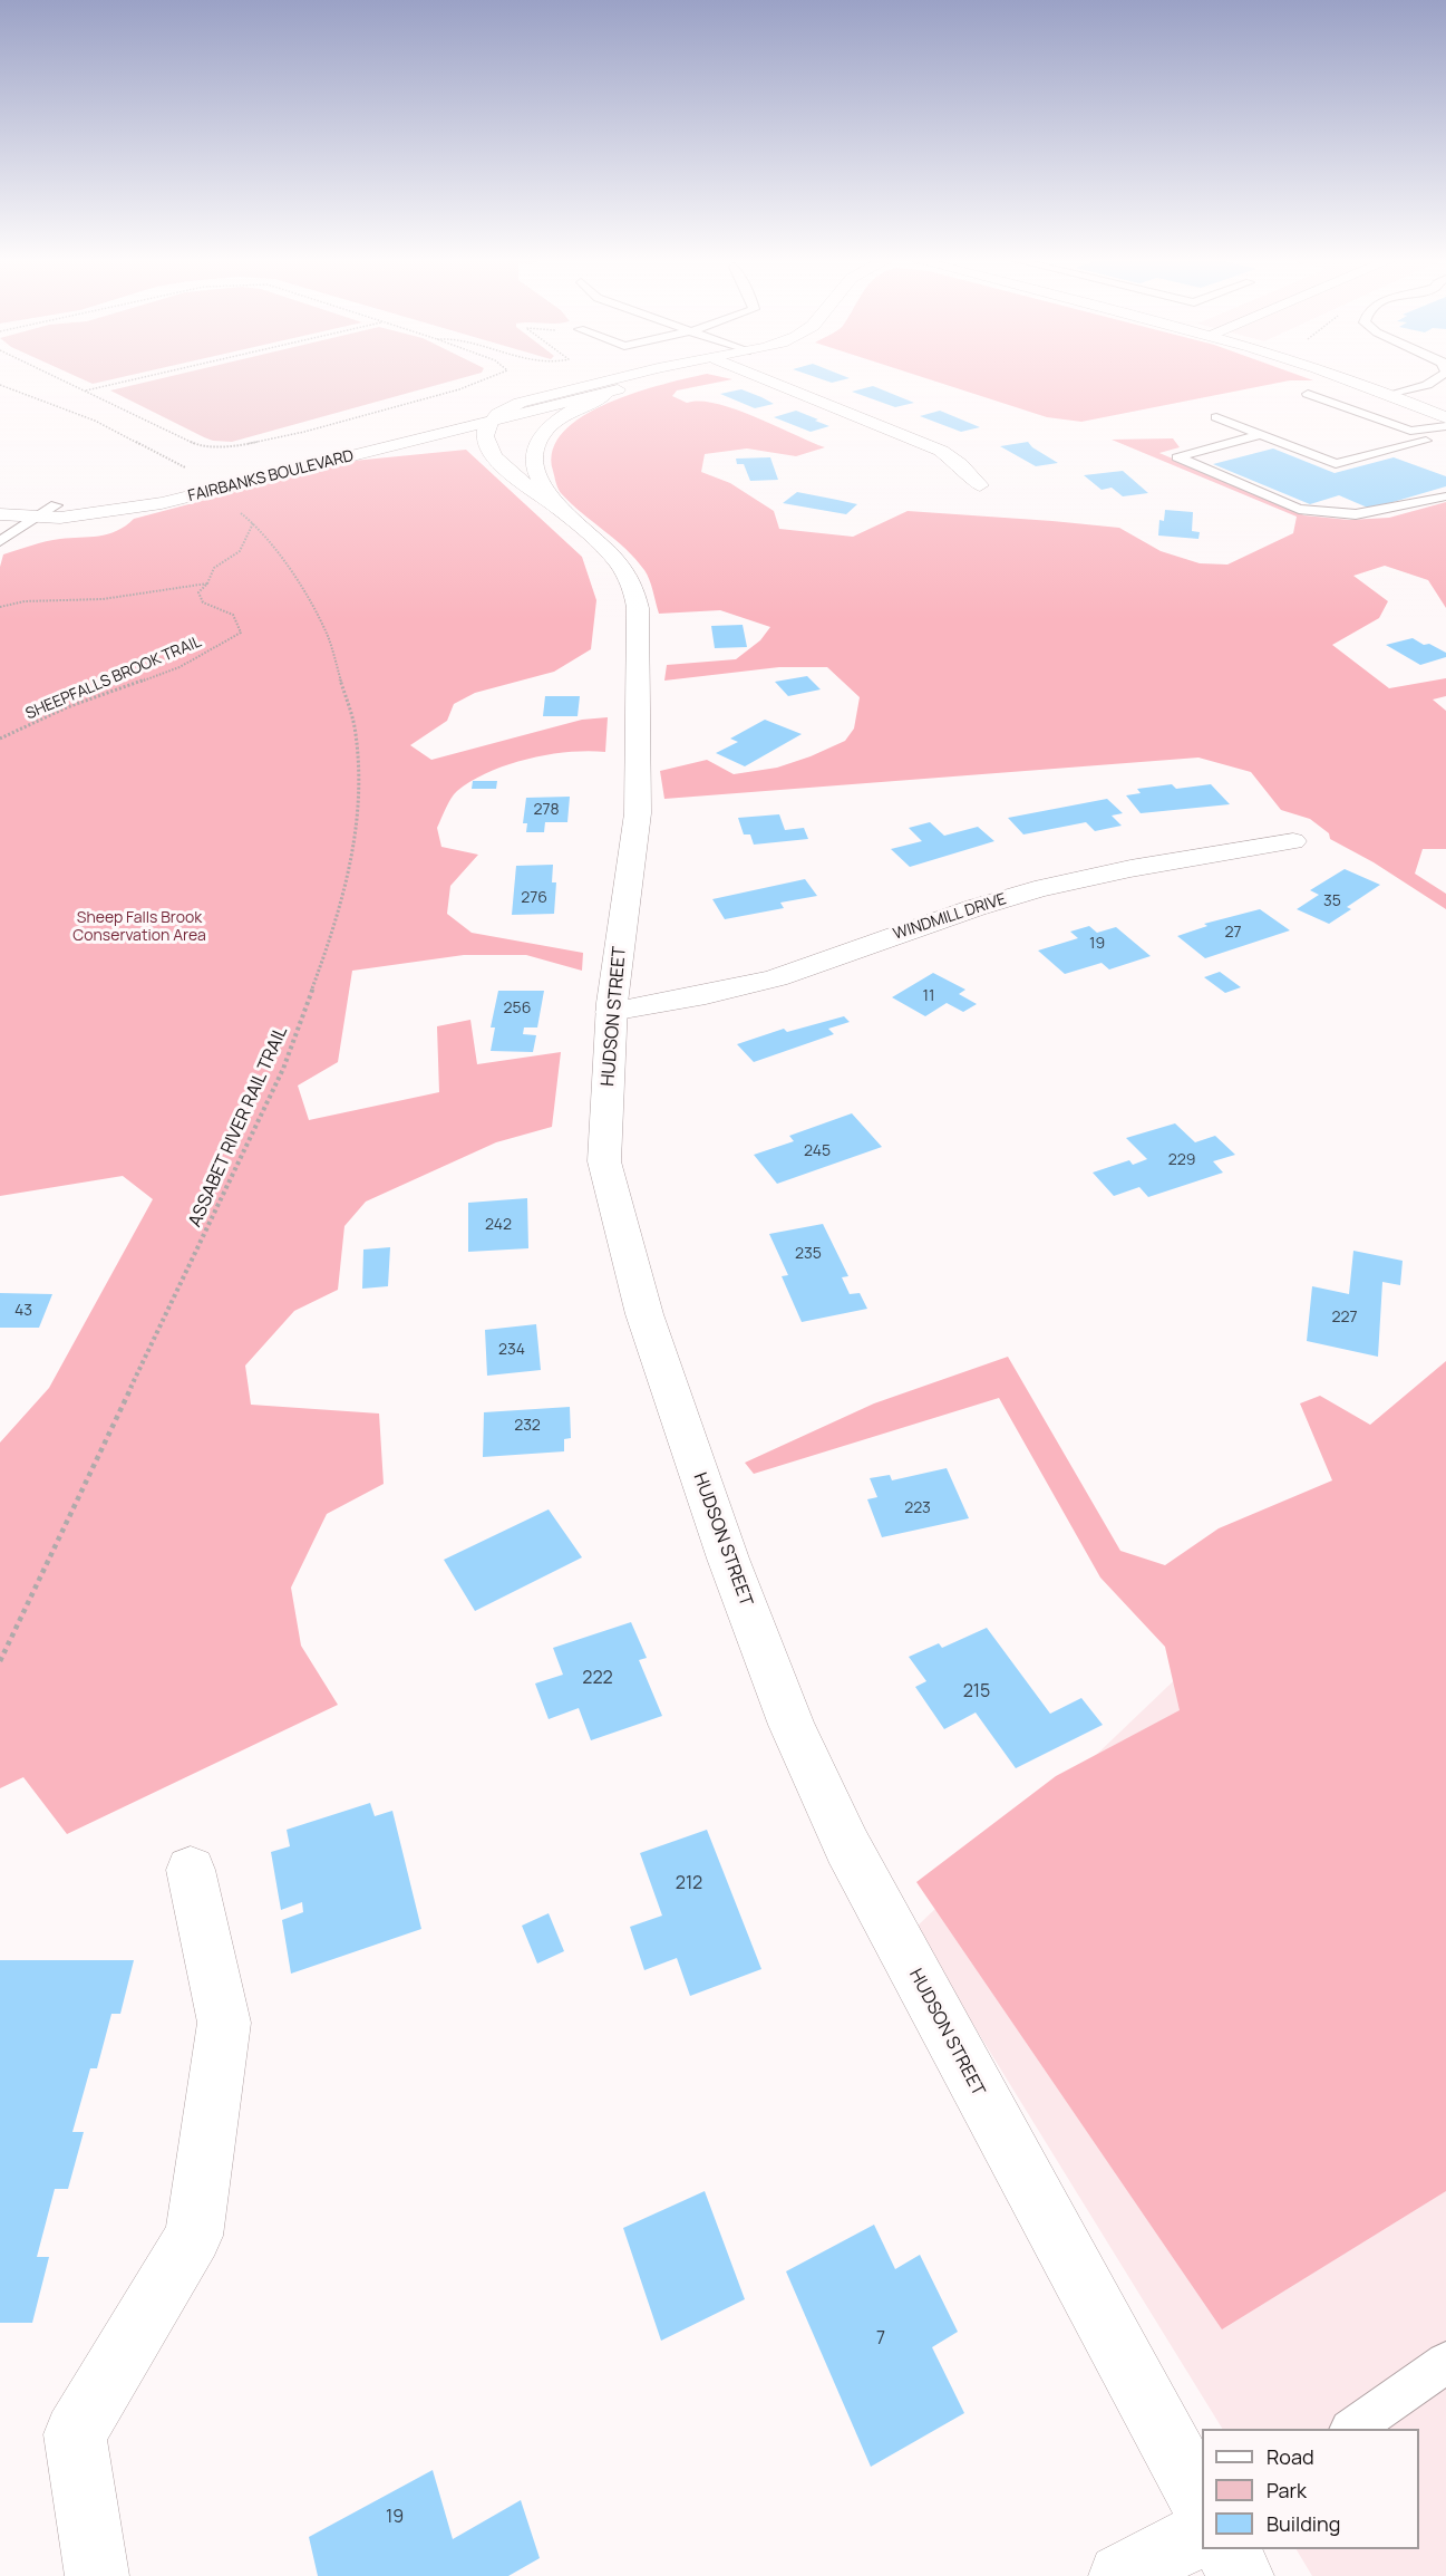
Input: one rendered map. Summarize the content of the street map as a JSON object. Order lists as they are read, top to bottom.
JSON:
{
  "streets": {
    "street": ["FAIRBANKS BOULEVARD", "WINDMILL DRIVE", "HUDSON STREET"],
    "path": ["SHEEPFALLS BROOK TRAIL", "ASSABET RIVER RAIL TRAIL"]
  },
  "crossings": [
    ["FAIRBANKS BOULEVARD", "HUDSON STREET"],
    ["FAIRBANKS BOULEVARD", "ASSABET RIVER RAIL TRAIL"],
    ["WINDMILL DRIVE", "HUDSON STREET"]
  ],
  "parks": ["Sheep Falls Brook Conservation Area"],
  "house_numbers": [
    "278",
    "276",
    "35",
    "27",
    "19",
    "11",
    "256",
    "245",
    "229",
    "242",
    "235",
    "43",
    "227",
    "234",
    "232",
    "223",
    "222",
    "215",
    "212",
    "7",
    "19"
  ],
  "legend": ["Road", "Park", "Building"]
}
